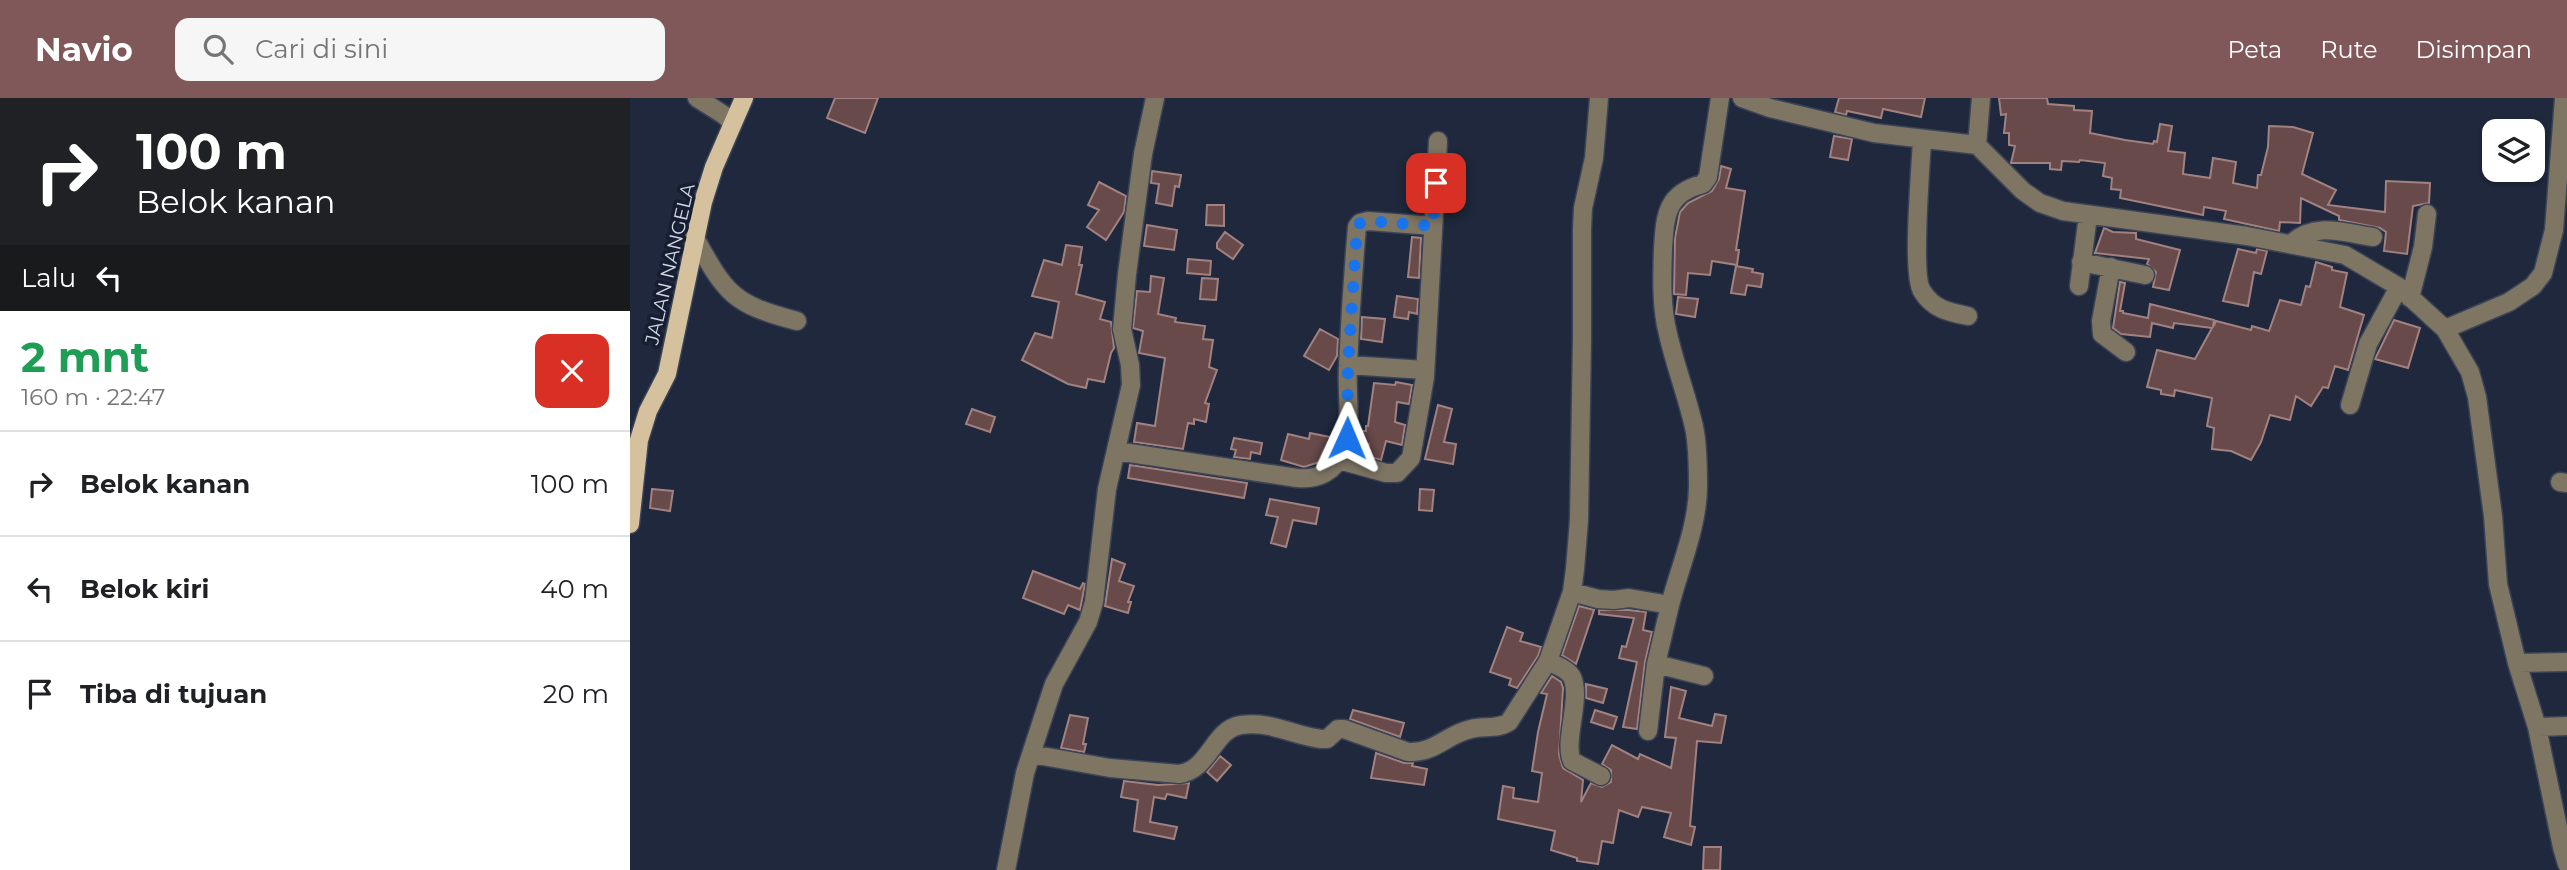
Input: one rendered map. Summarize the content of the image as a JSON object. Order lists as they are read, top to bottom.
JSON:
{
  "streets": {
    "main road": ["JALAN NANGELA"]
  },
  "page": {
    "header": "Navio",
    "search": "Cari di sini",
    "nav": ["Peta", "Rute", "Disimpan"],
    "turn": ["100 m", "Belok kanan"],
    "then": "Lalu",
    "heading": ["2 mnt", "160 m · 22:47"],
    "list": [
      {
        "name": "Belok kanan",
        "value": "100 m"
      },
      {
        "name": "Belok kiri",
        "value": "40 m"
      },
      {
        "name": "Tiba di tujuan",
        "value": "20 m"
      }
    ]
  }
}
